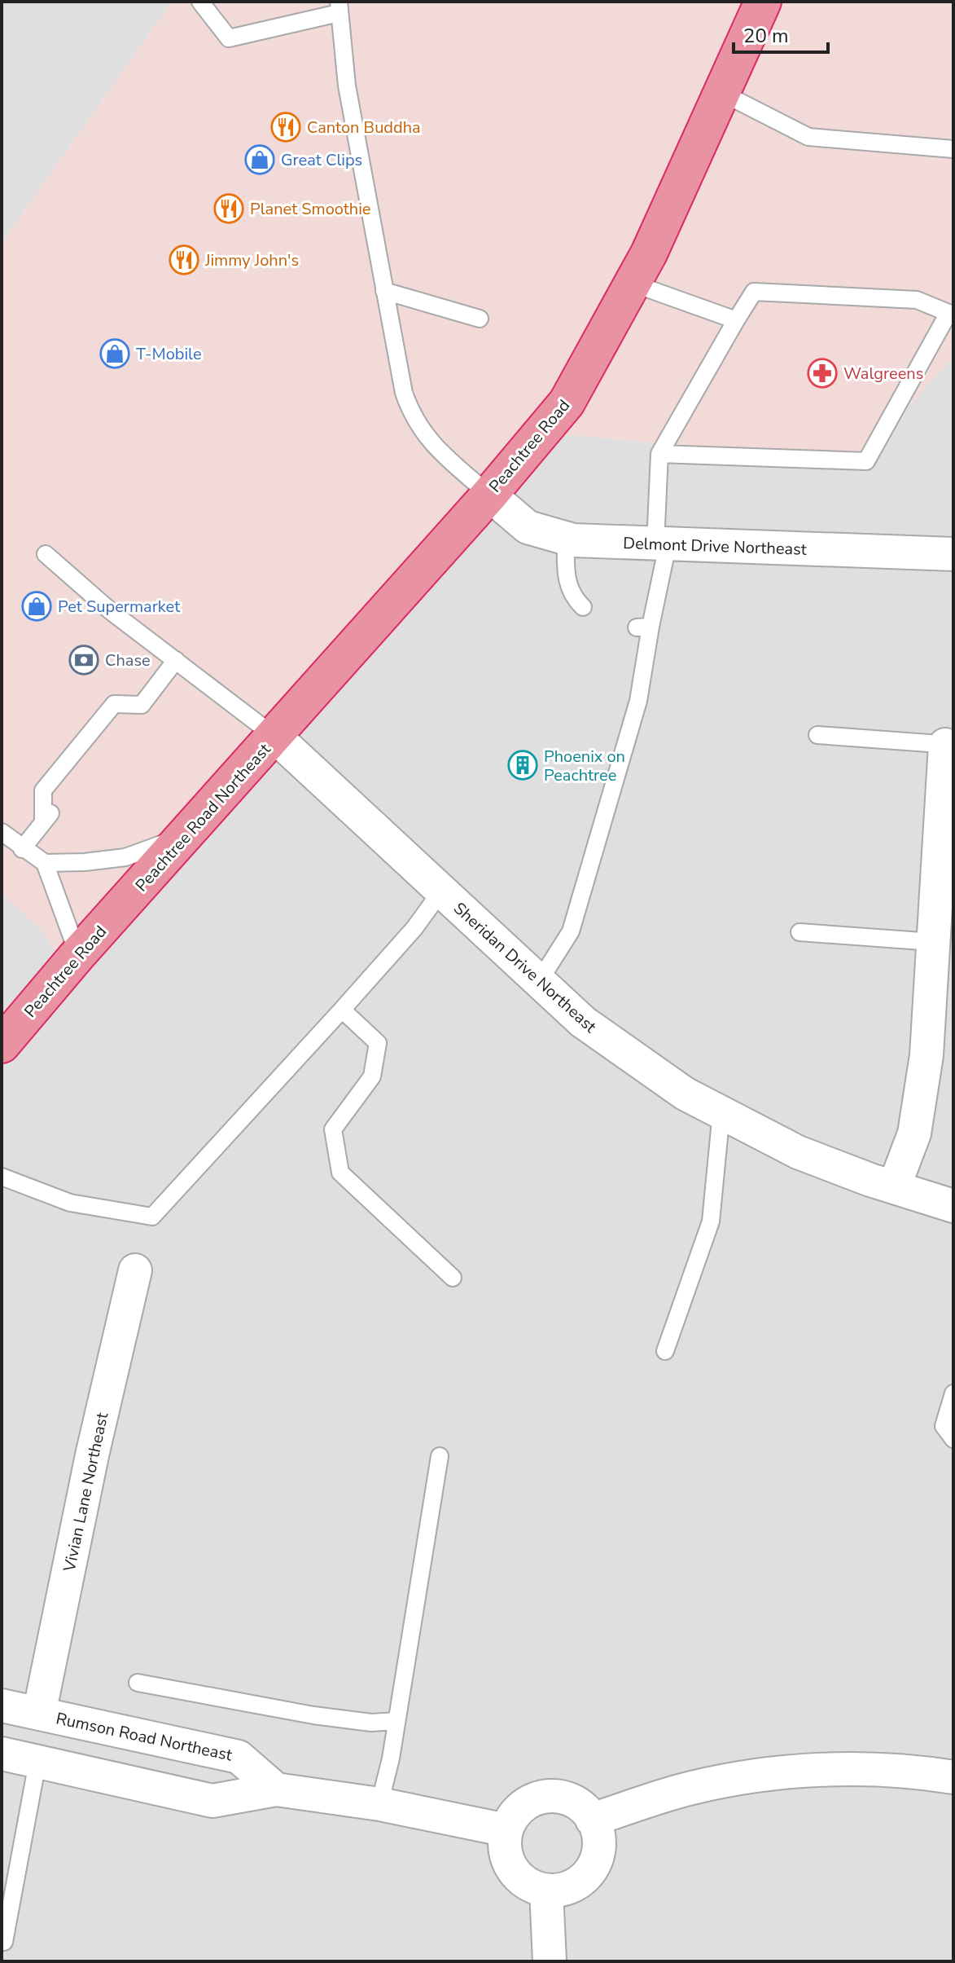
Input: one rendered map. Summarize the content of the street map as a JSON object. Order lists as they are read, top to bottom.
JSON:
{
  "streets": {
    "highway": ["Peachtree Road", "Peachtree Road Northeast"],
    "street": [
      "Delmont Drive Northeast",
      "Sheridan Drive Northeast",
      "Vivian Lane Northeast",
      "Rumson Road Northeast"
    ]
  },
  "crossings": [
    ["Peachtree Road", "Delmont Drive Northeast"],
    ["Peachtree Road", "Peachtree Road Northeast"],
    ["Peachtree Road", "Sheridan Drive Northeast"],
    ["Peachtree Road Northeast", "Sheridan Drive Northeast"],
    ["Vivian Lane Northeast", "Rumson Road Northeast"]
  ],
  "places": {
    "restaurant": ["Canton Buddha", "Planet Smoothie", "Jimmy John's"],
    "shop": ["Great Clips", "T-Mobile", "Pet Supermarket"],
    "pharmacy": ["Walgreens"],
    "bank": ["Chase"],
    "building": ["Phoenix on Peachtree"]
  },
  "scale_bar": "20 m"
}
